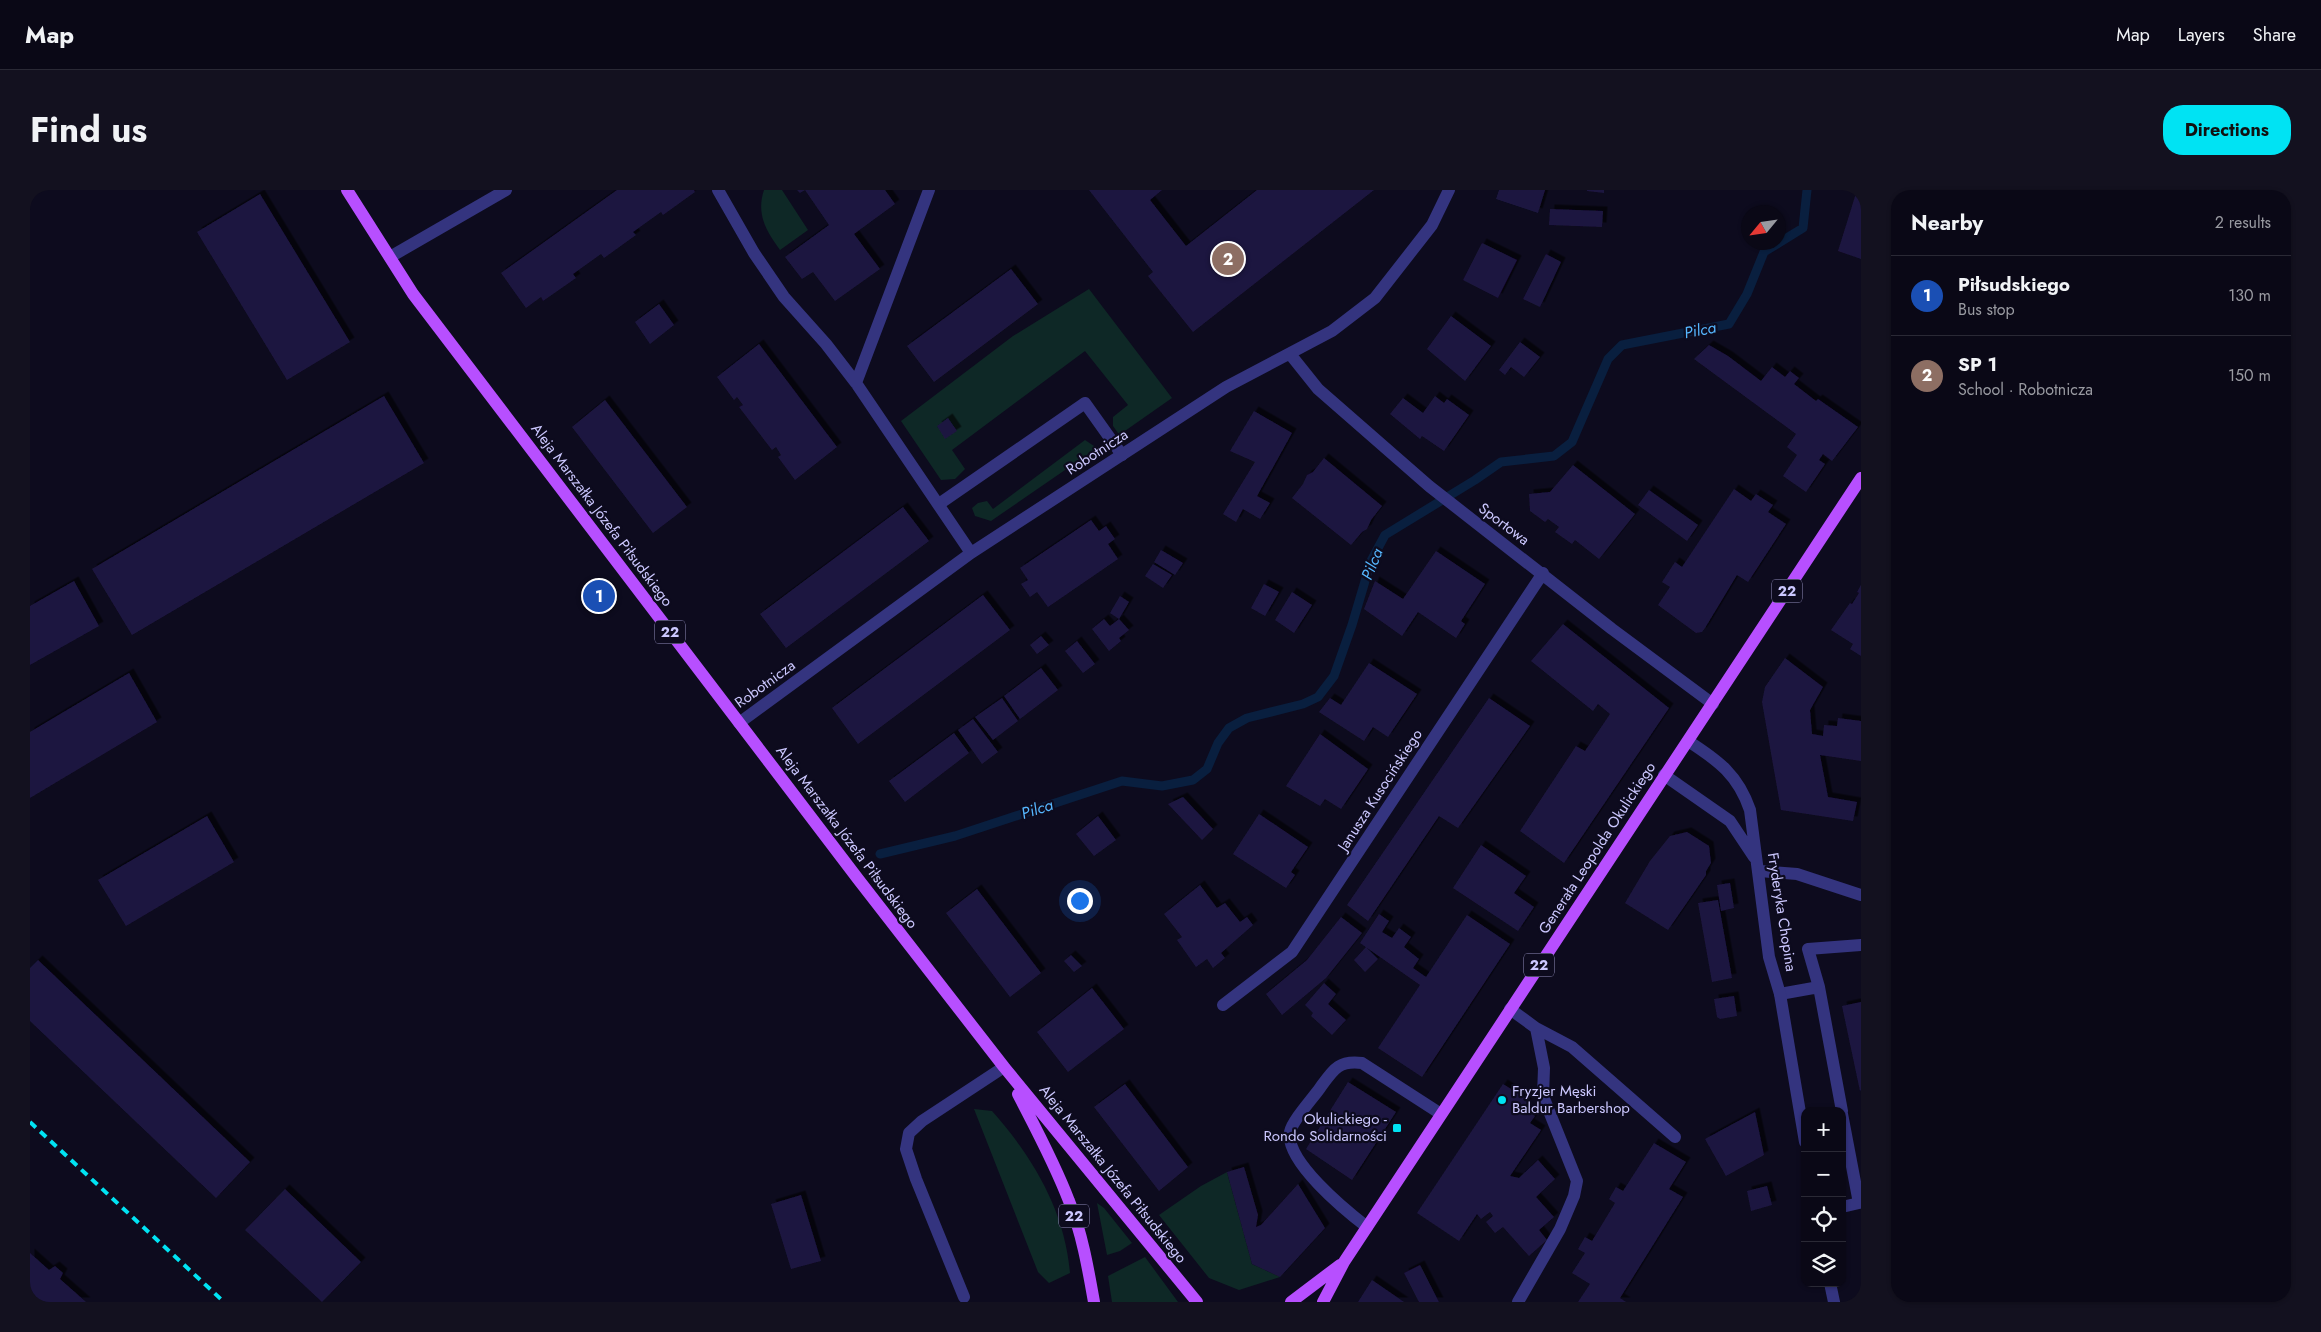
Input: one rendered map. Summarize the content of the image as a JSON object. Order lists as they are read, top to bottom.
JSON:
{
  "streets": {
    "main road": ["Aleja Marszałka Józefa Piłsudskiego", "22", "Generała Leopolda Okulickiego"],
    "street": [
      "Robotnicza",
      "Sportowa",
      "Janusza Kusocińskiego",
      "Fryderyka Chopina"
    ]
  },
  "crossings": [
    ["Robotnicza", "Aleja Marszałka Józefa Piłsudskiego"],
    ["Robotnicza", "Sportowa"],
    ["Sportowa", "Janusza Kusocińskiego"],
    ["Sportowa", "Generała Leopolda Okulickiego"],
    ["Generała Leopolda Okulickiego", "Fryderyka Chopina"]
  ],
  "water": ["Pilca"],
  "places": {
    "other": ["Fryzjer Męski Baldur Barbershop"],
    "transit": ["Okulickiego - Rondo Solidarności"]
  },
  "north": "bottom left",
  "page": {
    "header": "Map",
    "nav": ["Map", "Layers", "Share"],
    "title": "Find us",
    "buttons": "Directions",
    "heading": ["Nearby", "2 results"],
    "pins": ["2", "1"],
    "list": [
      {
        "mark": "1",
        "name": "Piłsudskiego",
        "note": "Bus stop",
        "value": "130 m"
      },
      {
        "mark": "2",
        "name": "SP 1",
        "note": "School · Robotnicza",
        "value": "150 m"
      }
    ],
    "map_buttons": ["+", "−"]
  }
}
